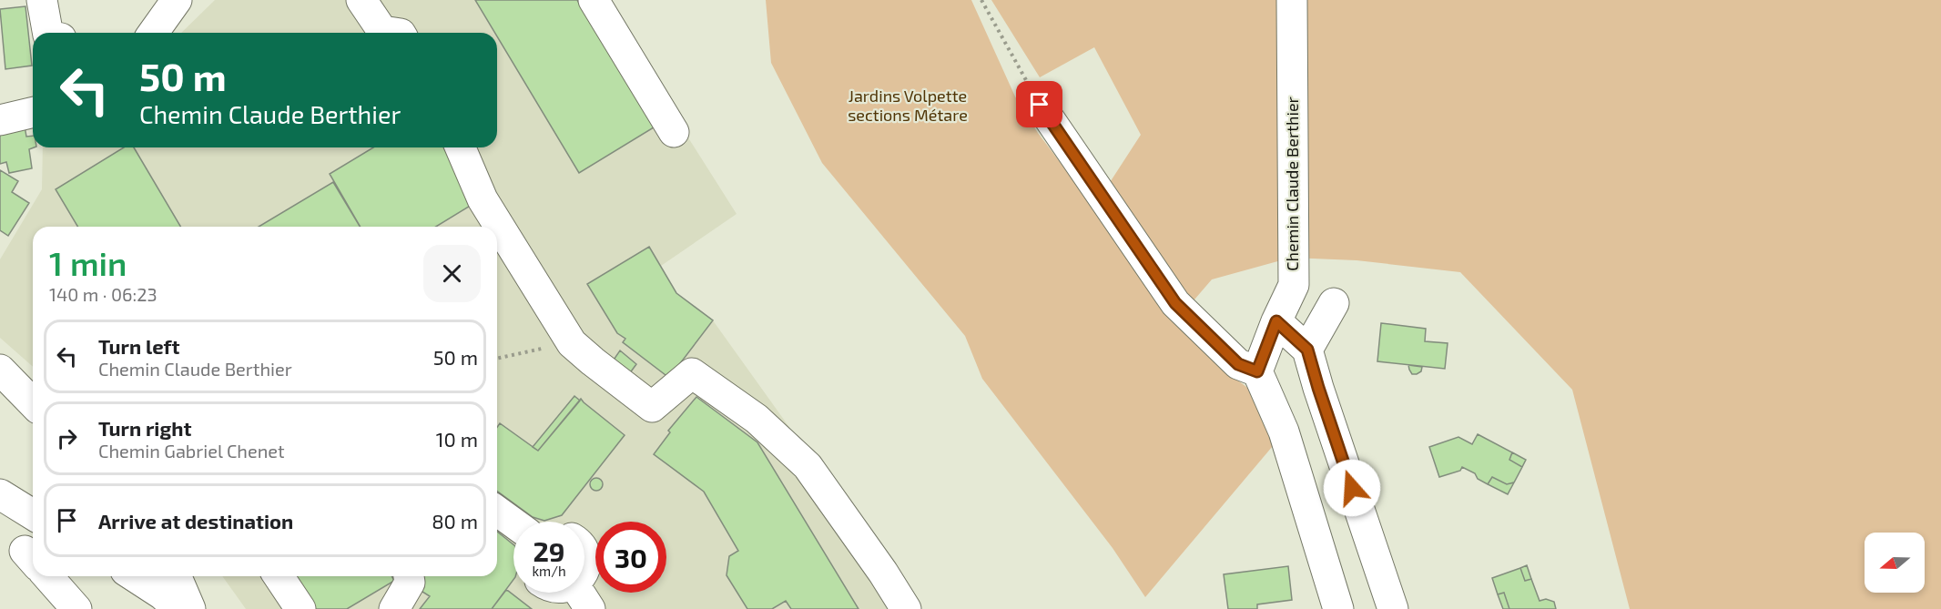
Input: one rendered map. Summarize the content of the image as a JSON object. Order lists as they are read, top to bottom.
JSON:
{
  "streets": {
    "street": ["Chemin Claude Berthier"]
  },
  "parks": ["Jardins Volpette sections Métare"],
  "north": "left",
  "page": {
    "turn": ["50 m", "Chemin Claude Berthier"],
    "heading": ["1 min", "140 m · 06:23"],
    "list": [
      {
        "name": "Turn left",
        "note": "Chemin Claude Berthier",
        "value": "50 m"
      },
      {
        "name": "Turn right",
        "note": "Chemin Gabriel Chenet",
        "value": "10 m"
      },
      {
        "name": "Arrive at destination",
        "value": "80 m"
      }
    ],
    "speed": "29 km/h",
    "limit": "30"
  }
}
